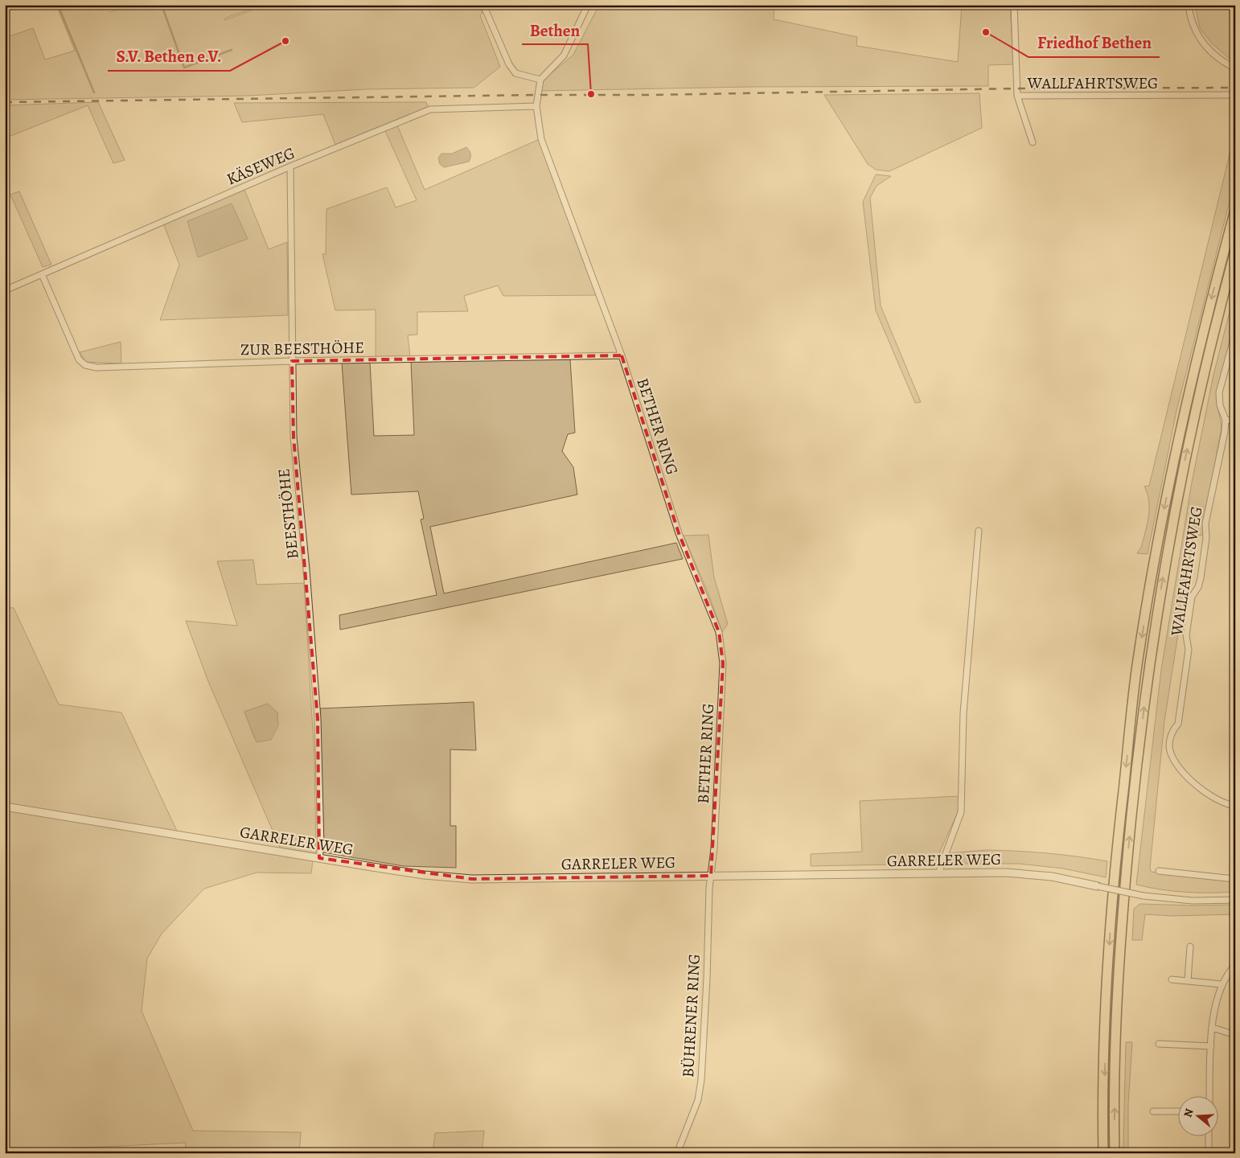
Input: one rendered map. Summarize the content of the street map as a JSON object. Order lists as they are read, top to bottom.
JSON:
{
  "streets": {
    "street": [
      "WALLFAHRTSWEG",
      "KÄSEWEG",
      "ZUR BEESTHÖHE",
      "BETHER RING",
      "BEESTHÖHE",
      "GARRELER WEG",
      "BÜHRENER RING"
    ]
  },
  "crossings": [
    ["KÄSEWEG", "ZUR BEESTHÖHE"],
    ["KÄSEWEG", "BETHER RING"],
    ["KÄSEWEG", "BEESTHÖHE"],
    ["ZUR BEESTHÖHE", "BETHER RING"],
    ["ZUR BEESTHÖHE", "BEESTHÖHE"],
    ["BETHER RING", "GARRELER WEG"],
    ["BETHER RING", "BÜHRENER RING"],
    ["BEESTHÖHE", "GARRELER WEG"],
    ["GARRELER WEG", "BÜHRENER RING"]
  ],
  "places": ["Friedhof Bethen", "S.V. Bethen e.V.", "Bethen"],
  "north": "left"
}
